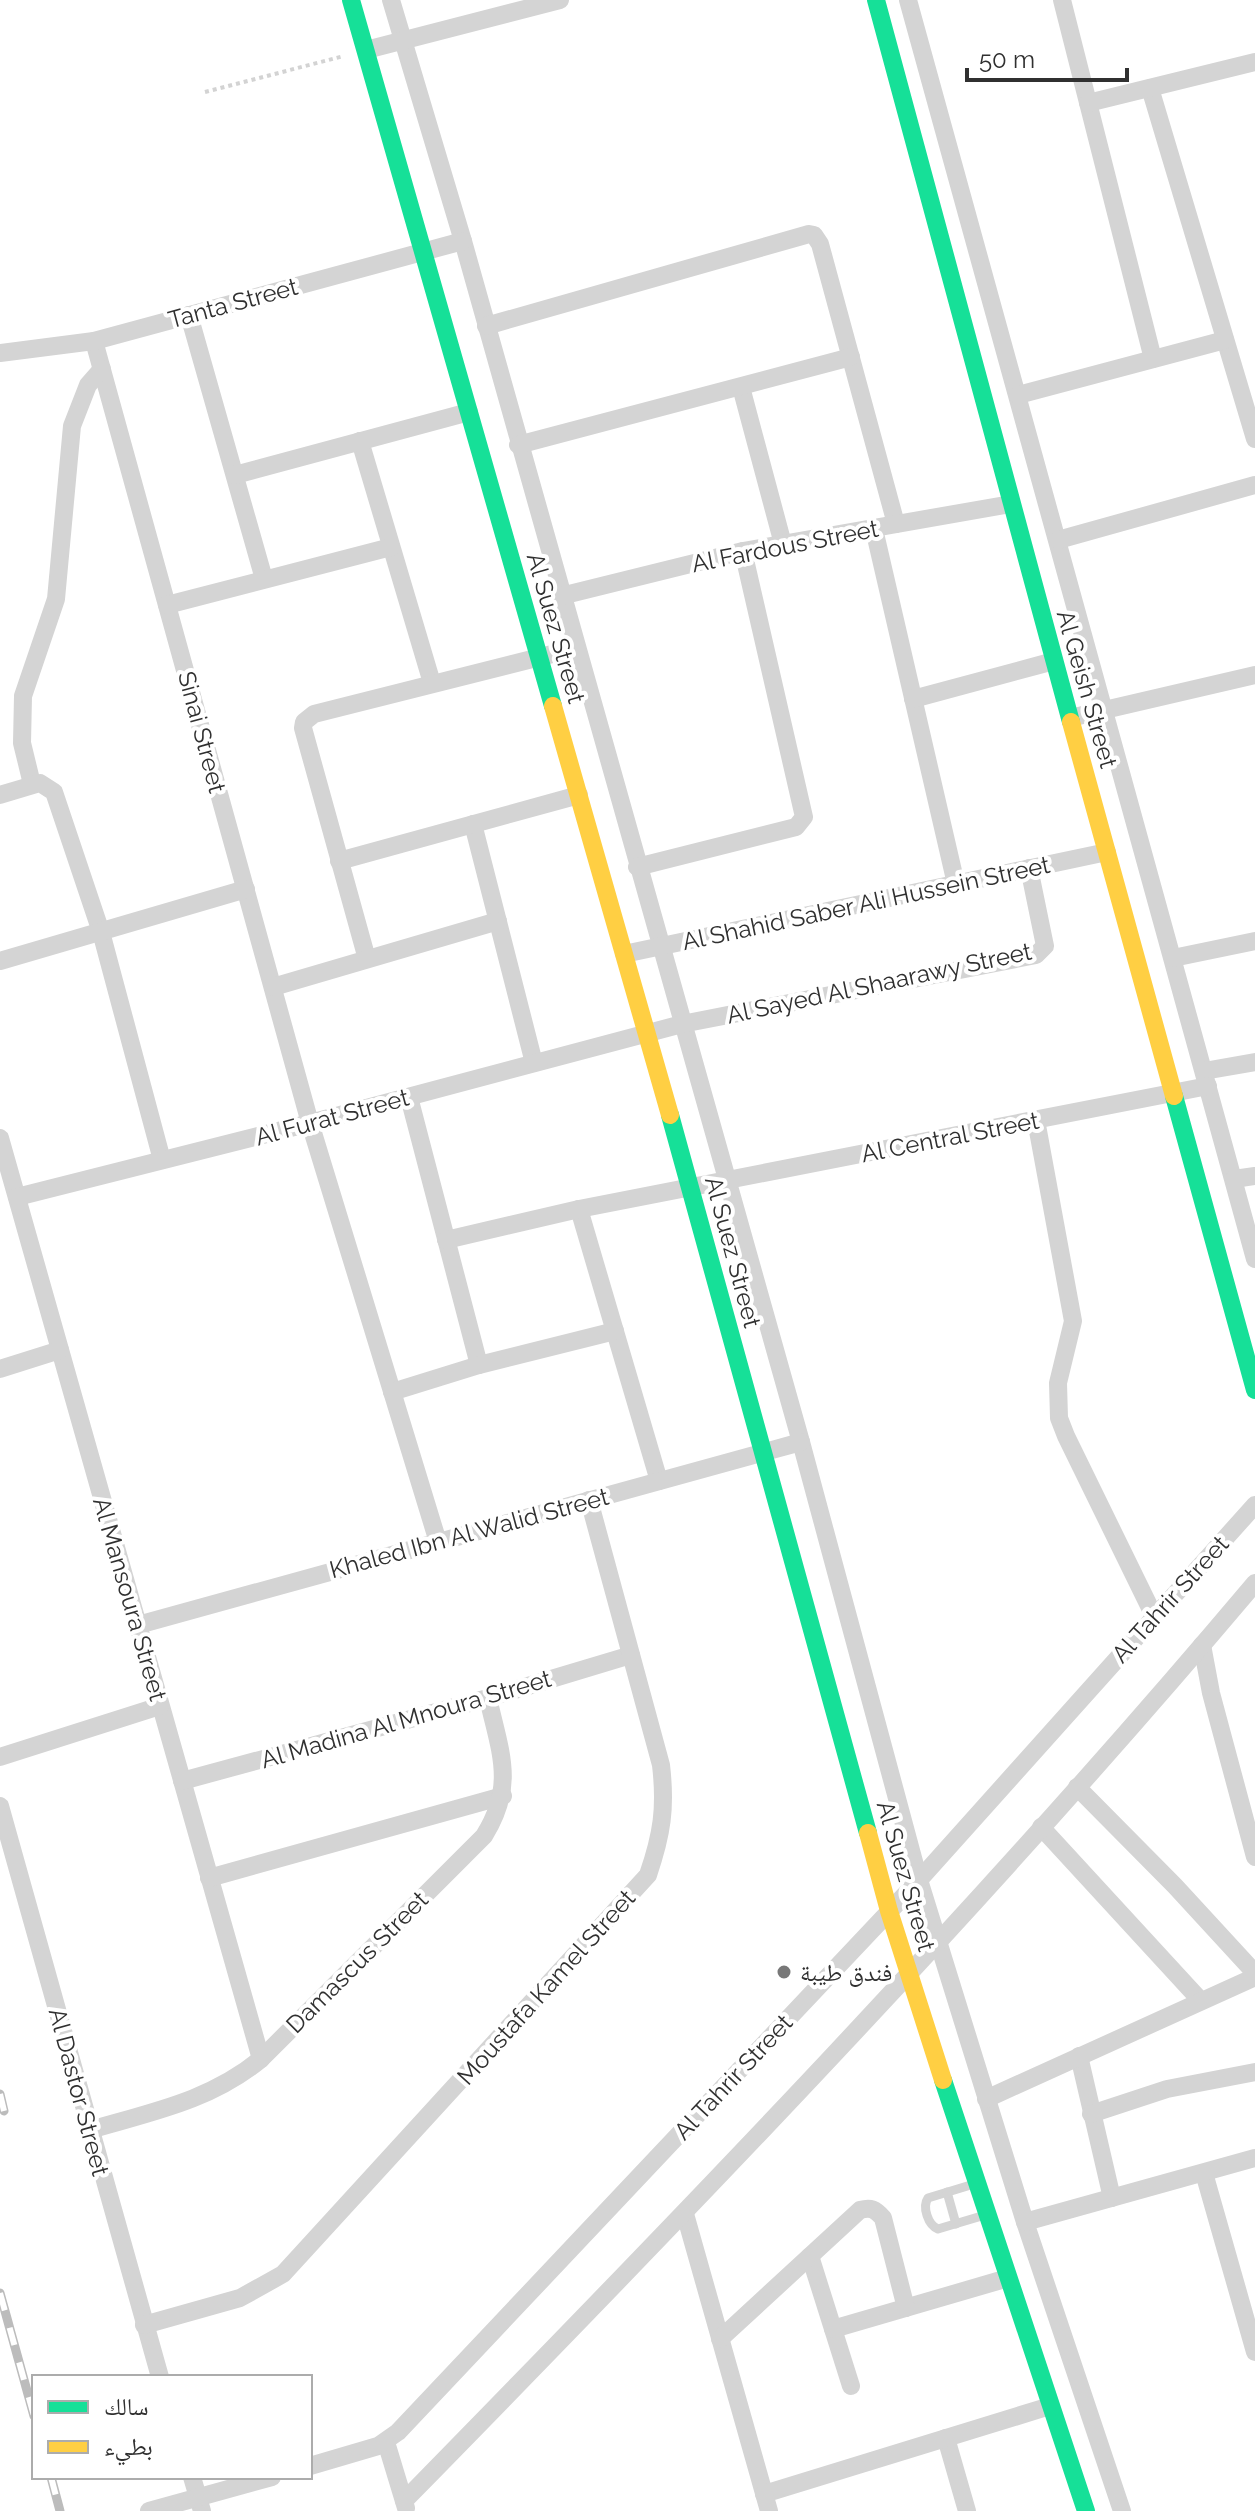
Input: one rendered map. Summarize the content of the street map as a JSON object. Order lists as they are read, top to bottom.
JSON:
{
  "streets": {
    "street": [
      "Tanta Street",
      "Al Fardous Street",
      "Al Suez Street",
      "Al Geish Street",
      "Sinai Street",
      "Al Shahid Saber Ali Hussein Street",
      "Al Sayed Al Shaarawy Street",
      "Al Furat Street",
      "Al Central Street",
      "Khaled Ibn Al Walid Street",
      "Al Mansoura Street",
      "Al Tahrir Street",
      "Al Madina Al Mnoura Street",
      "Damascus Street",
      "Moustafa Kamel Street",
      "Al Dastor Street"
    ]
  },
  "crossings": [
    ["Tanta Street", "Al Suez Street"],
    ["Tanta Street", "Sinai Street"],
    ["Al Fardous Street", "Al Suez Street"],
    ["Al Fardous Street", "Al Geish Street"],
    ["Al Suez Street", "Al Shahid Saber Ali Hussein Street"],
    ["Al Suez Street", "Al Sayed Al Shaarawy Street"],
    ["Al Suez Street", "Al Furat Street"],
    ["Al Suez Street", "Al Central Street"],
    ["Al Suez Street", "Khaled Ibn Al Walid Street"],
    ["Al Suez Street", "Al Tahrir Street"],
    ["Al Geish Street", "Al Shahid Saber Ali Hussein Street"],
    ["Al Geish Street", "Al Central Street"],
    ["Sinai Street", "Al Furat Street"],
    ["Sinai Street", "Khaled Ibn Al Walid Street"],
    ["Al Shahid Saber Ali Hussein Street", "Al Sayed Al Shaarawy Street"],
    ["Al Sayed Al Shaarawy Street", "Al Furat Street"],
    ["Al Furat Street", "Al Mansoura Street"],
    ["Khaled Ibn Al Walid Street", "Al Mansoura Street"],
    ["Khaled Ibn Al Walid Street", "Moustafa Kamel Street"],
    ["Al Mansoura Street", "Al Madina Al Mnoura Street"],
    ["Al Mansoura Street", "Damascus Street"],
    ["Al Madina Al Mnoura Street", "Damascus Street"],
    ["Al Madina Al Mnoura Street", "Moustafa Kamel Street"],
    ["Damascus Street", "Al Dastor Street"],
    ["Moustafa Kamel Street", "Al Dastor Street"]
  ],
  "places": ["فندق طيبة"],
  "legend": ["سالك", "بطيء"],
  "scale_bar": "50 m"
}
